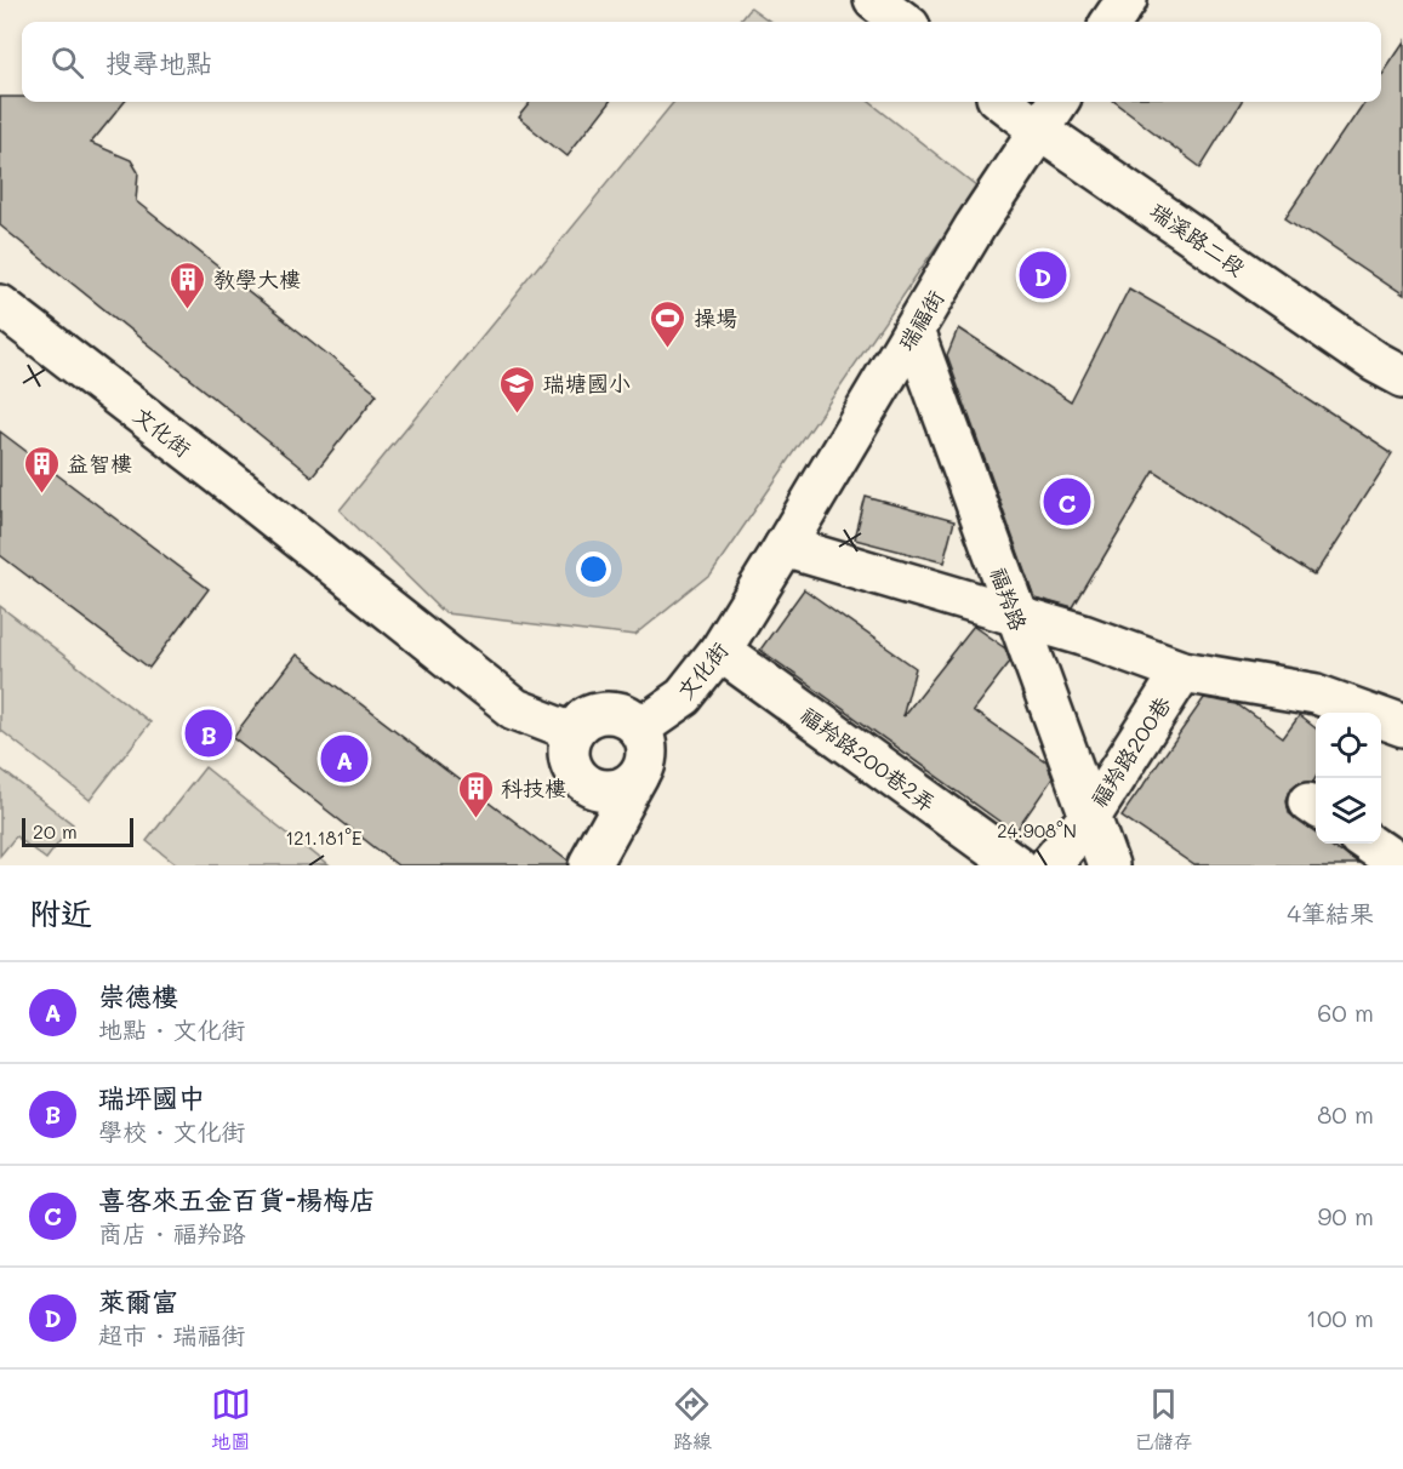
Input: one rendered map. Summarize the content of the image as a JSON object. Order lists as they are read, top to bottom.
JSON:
{
  "streets": {
    "street": [
      "瑞溪路二段",
      "瑞福街",
      "文化街",
      "福羚路",
      "福羚路200巷",
      "福羚路200巷2弄"
    ]
  },
  "crossings": [
    ["瑞溪路二段", "瑞福街"],
    ["瑞福街", "文化街"],
    ["瑞福街", "福羚路"],
    ["文化街", "福羚路200巷2弄"],
    ["福羚路", "福羚路200巷"]
  ],
  "places": {
    "building": ["教學大樓", "益智樓", "科技樓"],
    "sports": ["操場"],
    "school or university": ["瑞塘國小"]
  },
  "scale_bar": "20 m",
  "page": {
    "search": "搜尋地點",
    "pins": [
      "D",
      "C",
      "B",
      "A"
    ],
    "scale": "20 m",
    "heading": ["附近", "4筆結果"],
    "list": [
      {
        "mark": "A",
        "name": "崇德樓",
        "note": "地點 · 文化街",
        "value": "60 m"
      },
      {
        "mark": "B",
        "name": "瑞坪國中",
        "note": "學校 · 文化街",
        "value": "80 m"
      },
      {
        "mark": "C",
        "name": "喜客來五金百貨-楊梅店",
        "note": "商店 · 福羚路",
        "value": "90 m"
      },
      {
        "mark": "D",
        "name": "萊爾富",
        "note": "超市 · 瑞福街",
        "value": "100 m"
      }
    ],
    "nav": ["地圖", "路線", "已儲存"]
  },
  "coordinates": ["24.908°N", "121.181°E"]
}
